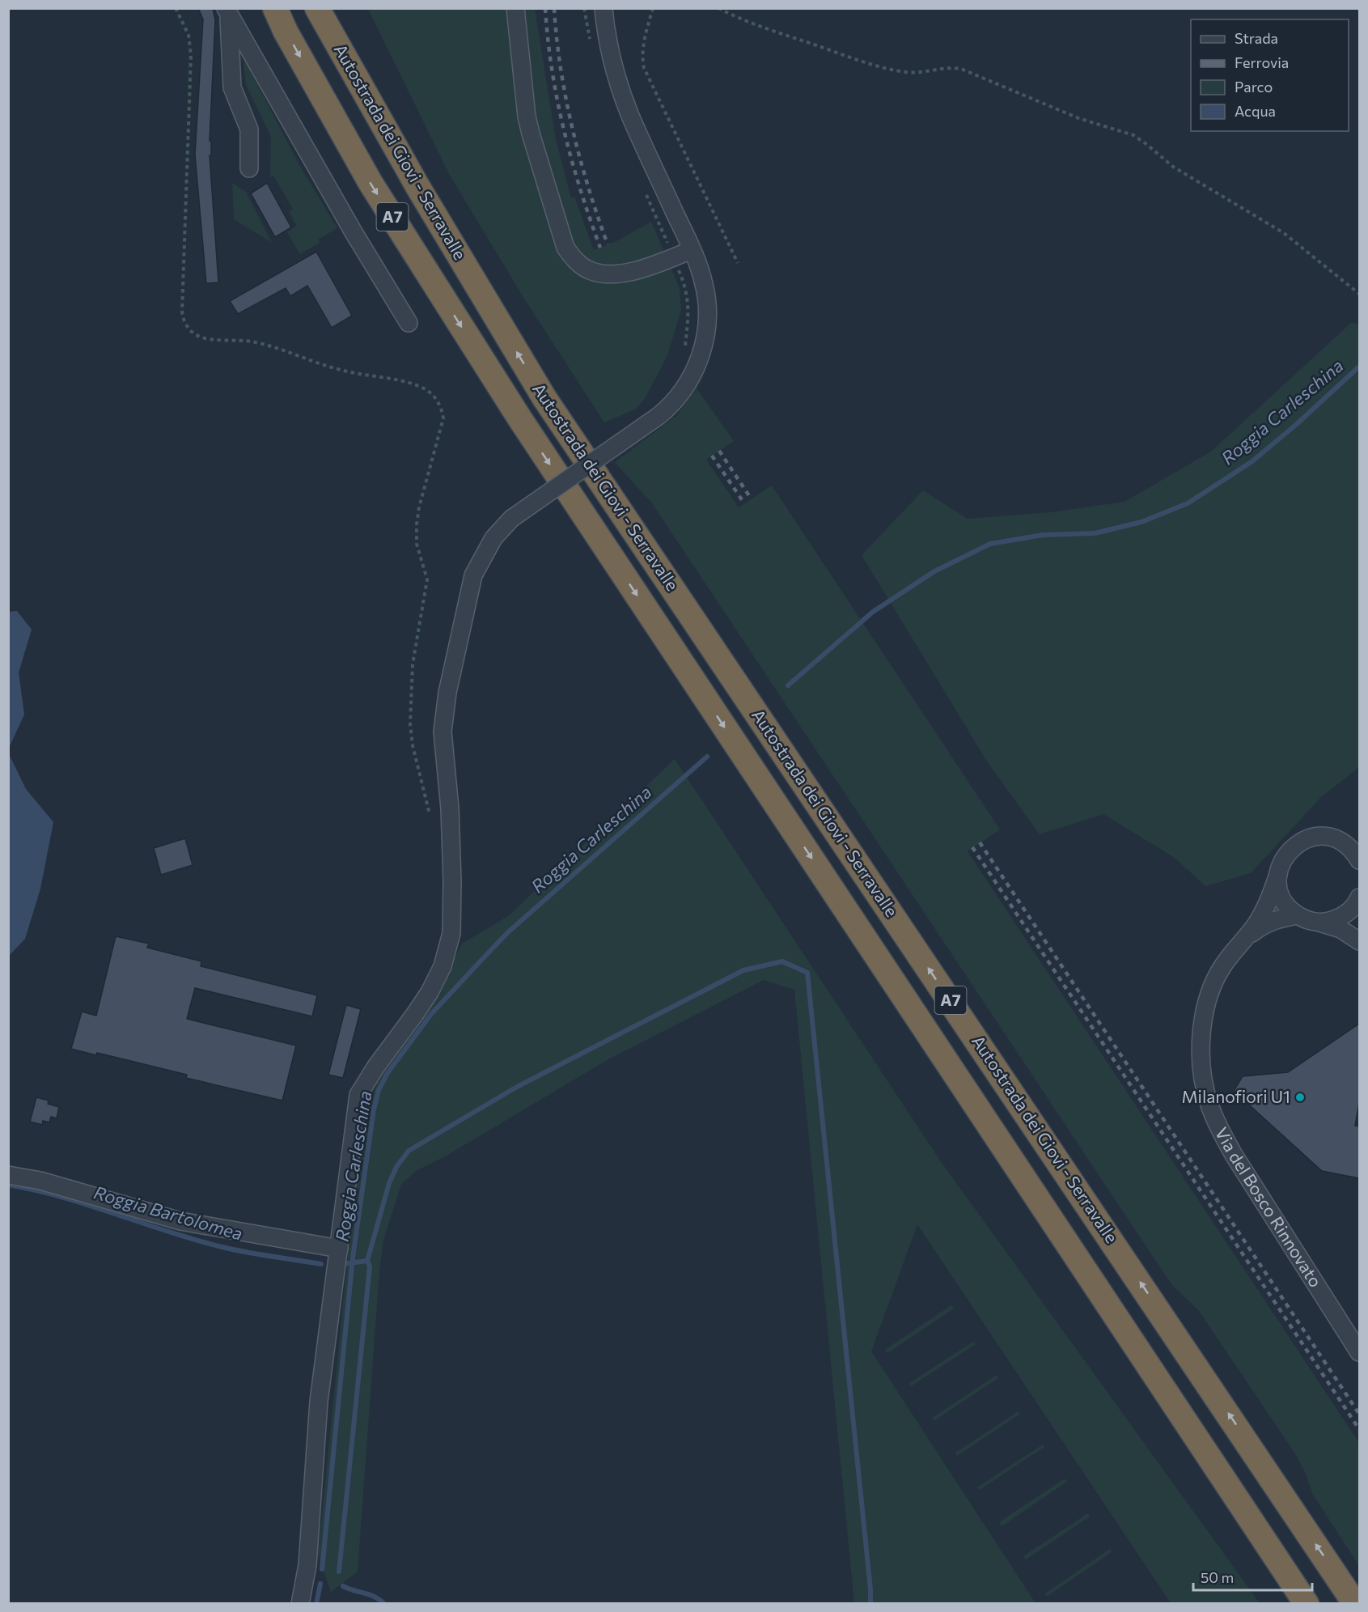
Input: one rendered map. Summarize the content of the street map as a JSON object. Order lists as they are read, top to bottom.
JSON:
{
  "streets": {
    "highway": ["Autostrada dei Giovi - Serravalle", "A7"],
    "street": ["Via del Bosco Rinnovato"]
  },
  "water": ["Roggia Carleschina", "Roggia Bartolomea"],
  "places": ["Milanofiori U1"],
  "legend": [
    "Strada",
    "Ferrovia",
    "Parco",
    "Acqua"
  ],
  "scale_bar": "50 m"
}
